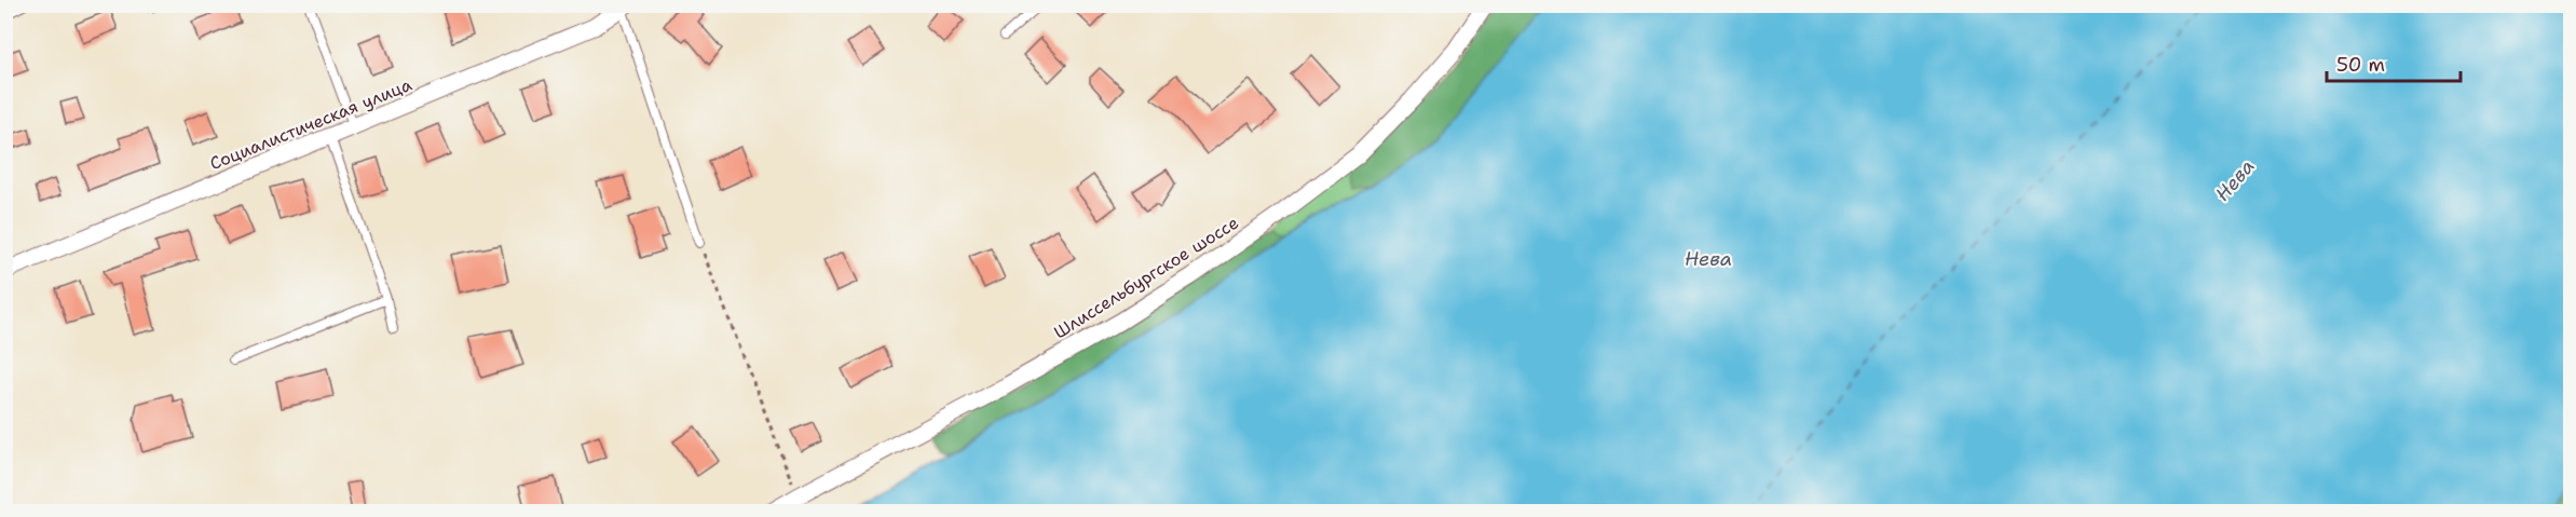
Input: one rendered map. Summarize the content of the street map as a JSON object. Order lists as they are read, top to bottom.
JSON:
{
  "streets": {
    "street": ["Социалистическая улица", "Шлиссельбургское шоссе"]
  },
  "water": ["Нева"],
  "scale_bar": "50 m"
}
